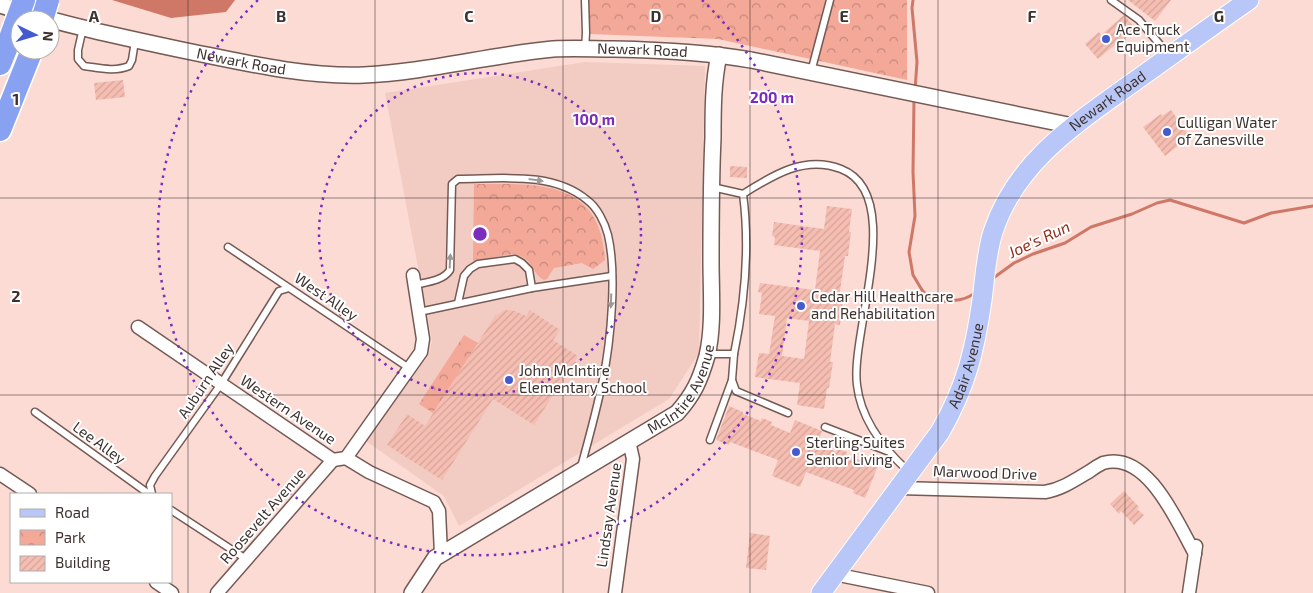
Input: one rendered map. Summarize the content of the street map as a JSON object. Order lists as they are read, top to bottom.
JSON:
{
  "streets": {
    "main road": ["Newark Road", "Adair Avenue"],
    "street": [
      "McIntire Avenue",
      "Western Avenue",
      "Marwood Drive",
      "Lindsay Avenue",
      "Roosevelt Avenue"
    ],
    "lane": ["West Alley", "Auburn Alley", "Lee Alley"]
  },
  "crossings": [
    ["Newark Road", "Adair Avenue"],
    ["Newark Road", "McIntire Avenue"],
    ["West Alley", "Auburn Alley"],
    ["West Alley", "Roosevelt Avenue"],
    ["Adair Avenue", "Marwood Drive"],
    ["Auburn Alley", "Western Avenue"],
    ["McIntire Avenue", "Western Avenue"],
    ["McIntire Avenue", "Lindsay Avenue"],
    ["Western Avenue", "Roosevelt Avenue"]
  ],
  "water": ["Joe's Run"],
  "places": [
    "Ace Truck Equipment",
    "Culligan Water of Zanesville",
    "Cedar Hill Healthcare and Rehabilitation",
    "John McIntire Elementary School",
    "Sterling Suites Senior Living"
  ],
  "legend": ["Road", "Park", "Building"],
  "north": "right",
  "grid": {
    "columns": [
      "A",
      "B",
      "C",
      "D",
      "E",
      "F",
      "G"
    ],
    "rows": ["1", "2"]
  },
  "rings": ["200 m", "100 m"]
}
